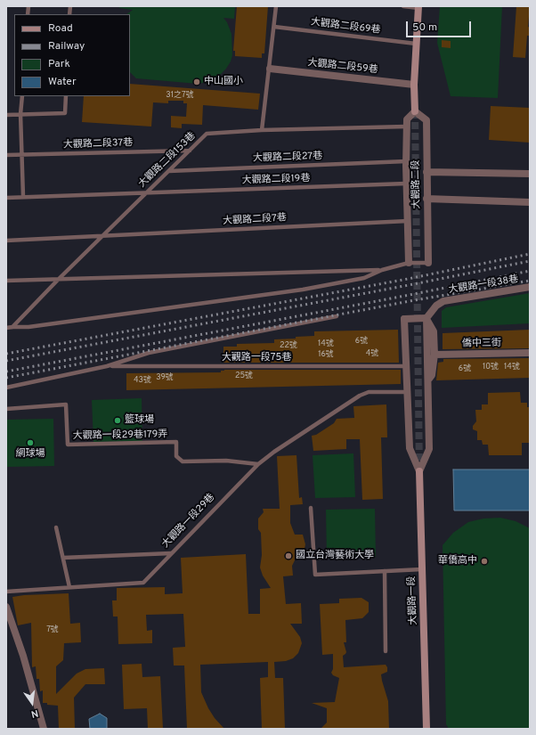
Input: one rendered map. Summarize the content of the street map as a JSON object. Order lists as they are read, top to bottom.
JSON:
{
  "streets": {
    "main road": ["大觀路一段"],
    "street": [
      "大觀路二段59巷",
      "大觀路二段",
      "大觀路一段38巷",
      "僑中三街"
    ],
    "lane": [
      "大觀路二段69巷",
      "大觀路二段37巷",
      "大觀路二段27巷",
      "大觀路二段153巷",
      "大觀路二段19巷",
      "大觀路二段7巷",
      "大觀路一段75巷",
      "大觀路一段29巷179弄",
      "大觀路一段29巷"
    ]
  },
  "crossings": [
    ["大觀路二段37巷", "大觀路二段153巷"],
    ["大觀路二段27巷", "大觀路二段153巷"],
    ["大觀路二段27巷", "大觀路二段"],
    ["大觀路二段153巷", "大觀路二段19巷"],
    ["大觀路二段153巷", "大觀路二段7巷"],
    ["大觀路二段19巷", "大觀路二段"],
    ["大觀路二段", "大觀路二段7巷"],
    ["大觀路一段38巷", "大觀路一段"],
    ["大觀路一段75巷", "大觀路一段"],
    ["大觀路一段29巷179弄", "大觀路一段29巷"],
    ["大觀路一段29巷", "大觀路一段"]
  ],
  "places": [
    "中山國小",
    "籃球場",
    "網球場",
    "國立台灣藝術大學",
    "華僑高中"
  ],
  "house_numbers": [
    "31之7號",
    "6號",
    "14號",
    "22號",
    "4號",
    "16號",
    "10號",
    "14號",
    "6號",
    "25號",
    "39號",
    "43號",
    "7號"
  ],
  "legend": [
    "Road",
    "Railway",
    "Park",
    "Water"
  ],
  "scale_bar": "50 m",
  "north": "bottom"
}
